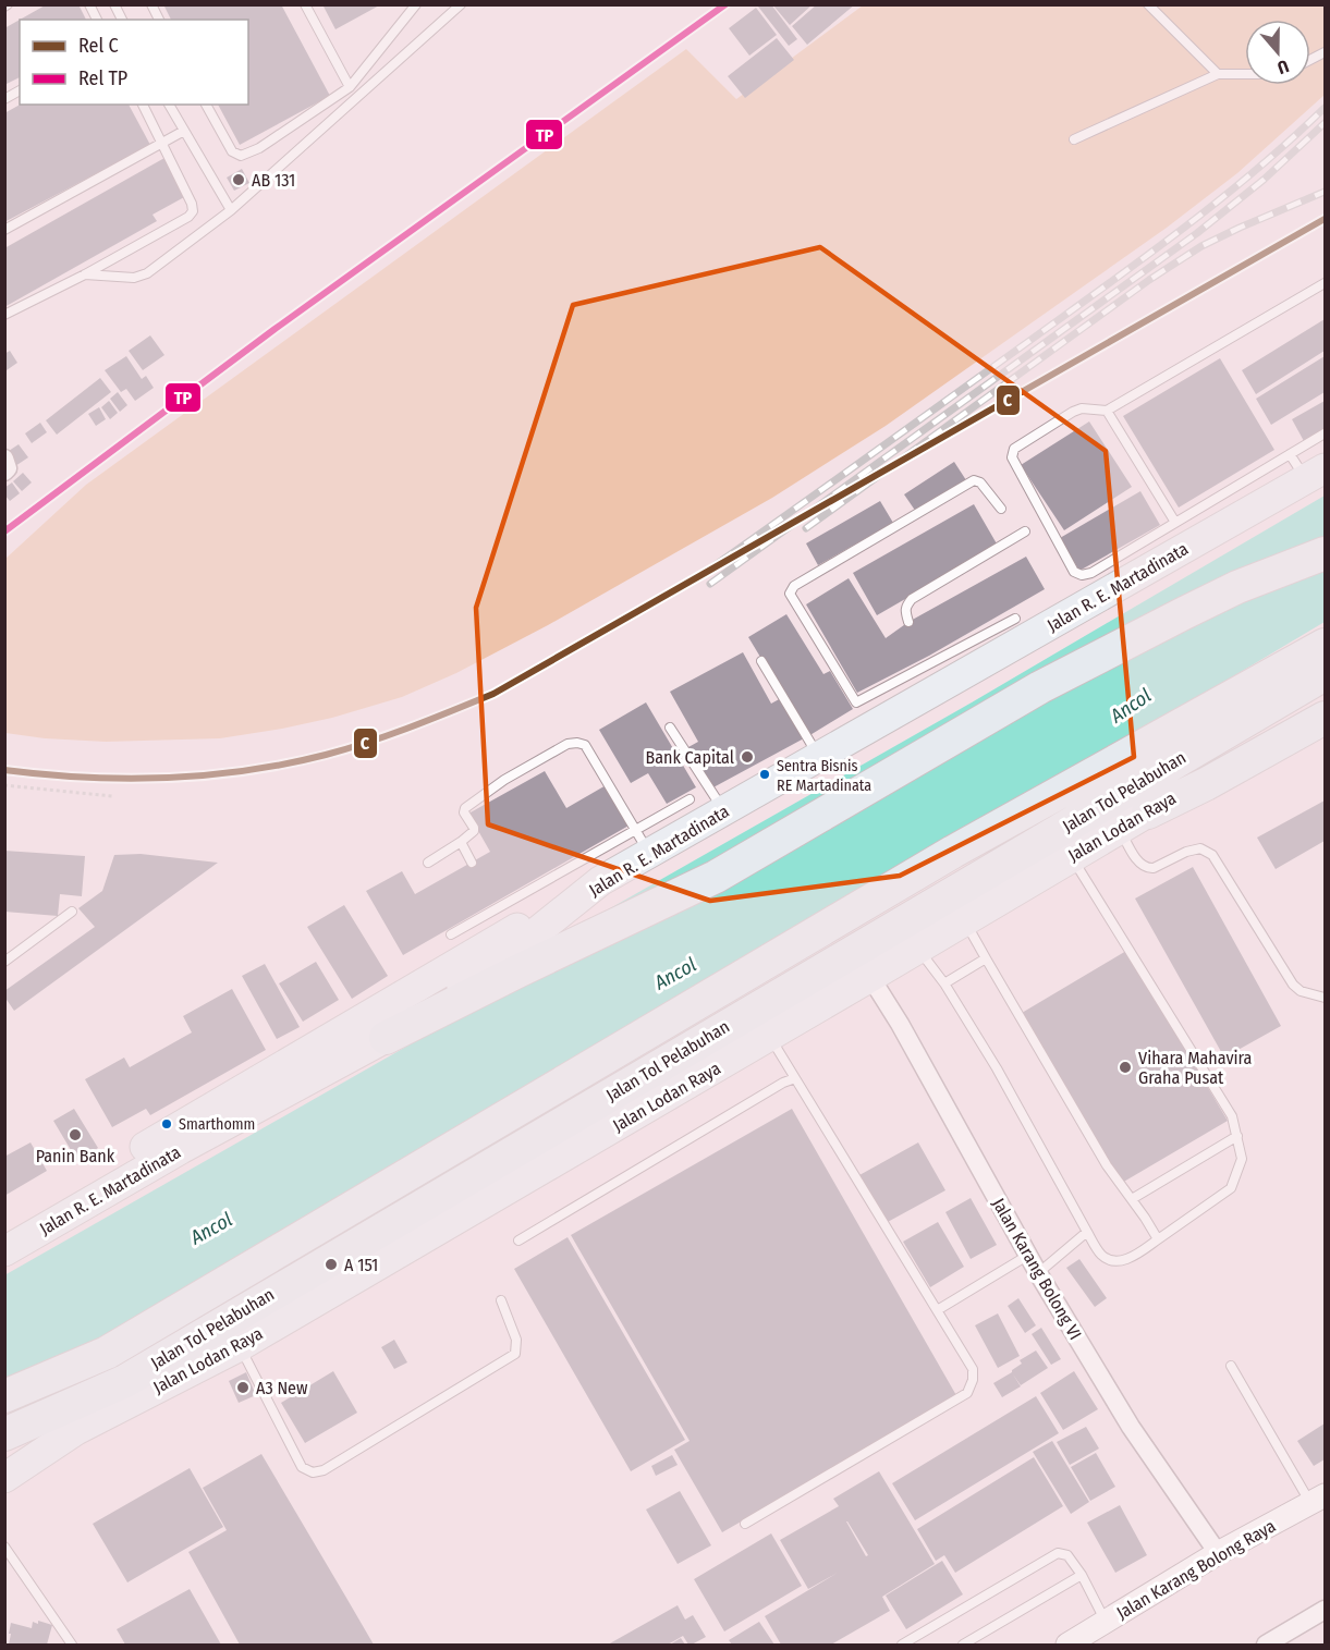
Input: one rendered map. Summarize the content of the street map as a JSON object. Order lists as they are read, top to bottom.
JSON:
{
  "streets": {
    "highway": ["Jalan R. E. Martadinata", "Jalan Tol Pelabuhan", "Jalan Lodan Raya"],
    "street": ["Jalan Karang Bolong VI", "Jalan Karang Bolong Raya"]
  },
  "crossings": [
    ["Jalan Lodan Raya", "Jalan Karang Bolong VI"],
    ["Jalan Karang Bolong VI", "Jalan Karang Bolong Raya"]
  ],
  "water": ["Ancol"],
  "places": [
    "AB 131",
    "Bank Capital",
    "Sentra Bisnis RE Martadinata",
    "Vihara Mahavira Graha Pusat",
    "Smarthomm",
    "Panin Bank",
    "A 151",
    "A3 New"
  ],
  "lines": ["rail line TP", "rail line C"],
  "legend": ["Rel C", "Rel TP"],
  "north": "bottom"
}
